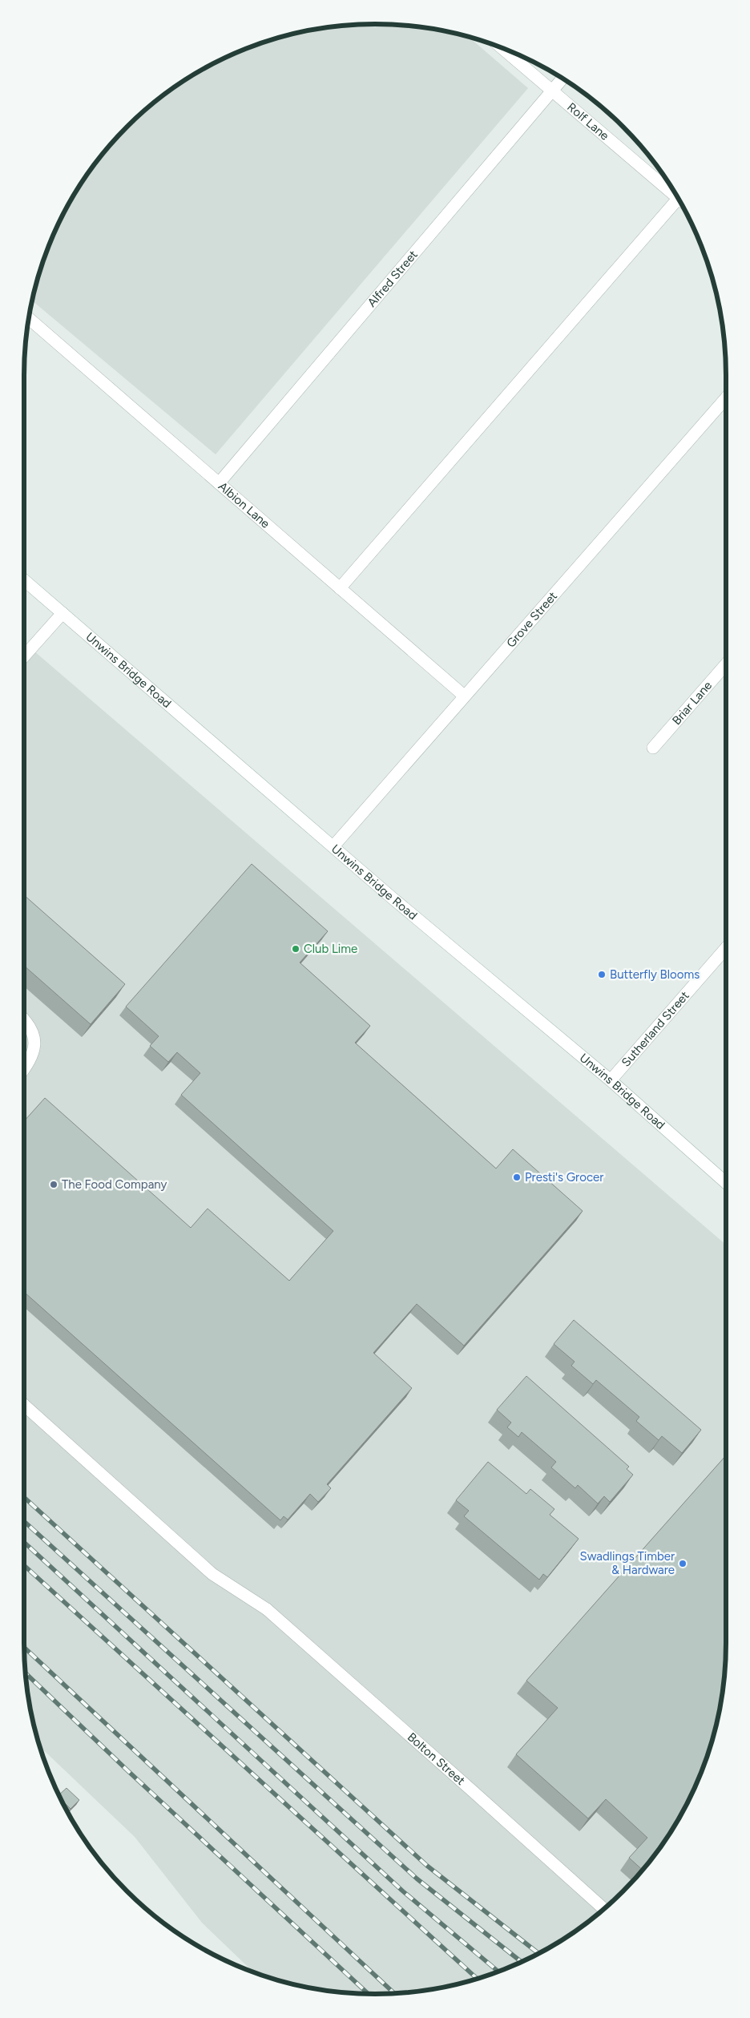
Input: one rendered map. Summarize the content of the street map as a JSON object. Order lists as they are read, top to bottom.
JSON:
{
  "streets": {
    "street": [
      "Rolf Lane",
      "Alfred Street",
      "Albion Lane",
      "Grove Street",
      "Unwins Bridge Road",
      "Briar Lane",
      "Sutherland Street",
      "Bolton Street"
    ]
  },
  "crossings": [
    ["Rolf Lane", "Alfred Street"],
    ["Alfred Street", "Albion Lane"],
    ["Albion Lane", "Grove Street"],
    ["Grove Street", "Unwins Bridge Road"],
    ["Unwins Bridge Road", "Sutherland Street"]
  ],
  "places": [
    "Club Lime",
    "Butterfly Blooms",
    "Presti's Grocer",
    "The Food Company",
    "Swadlings Timber & Hardware"
  ]
}
